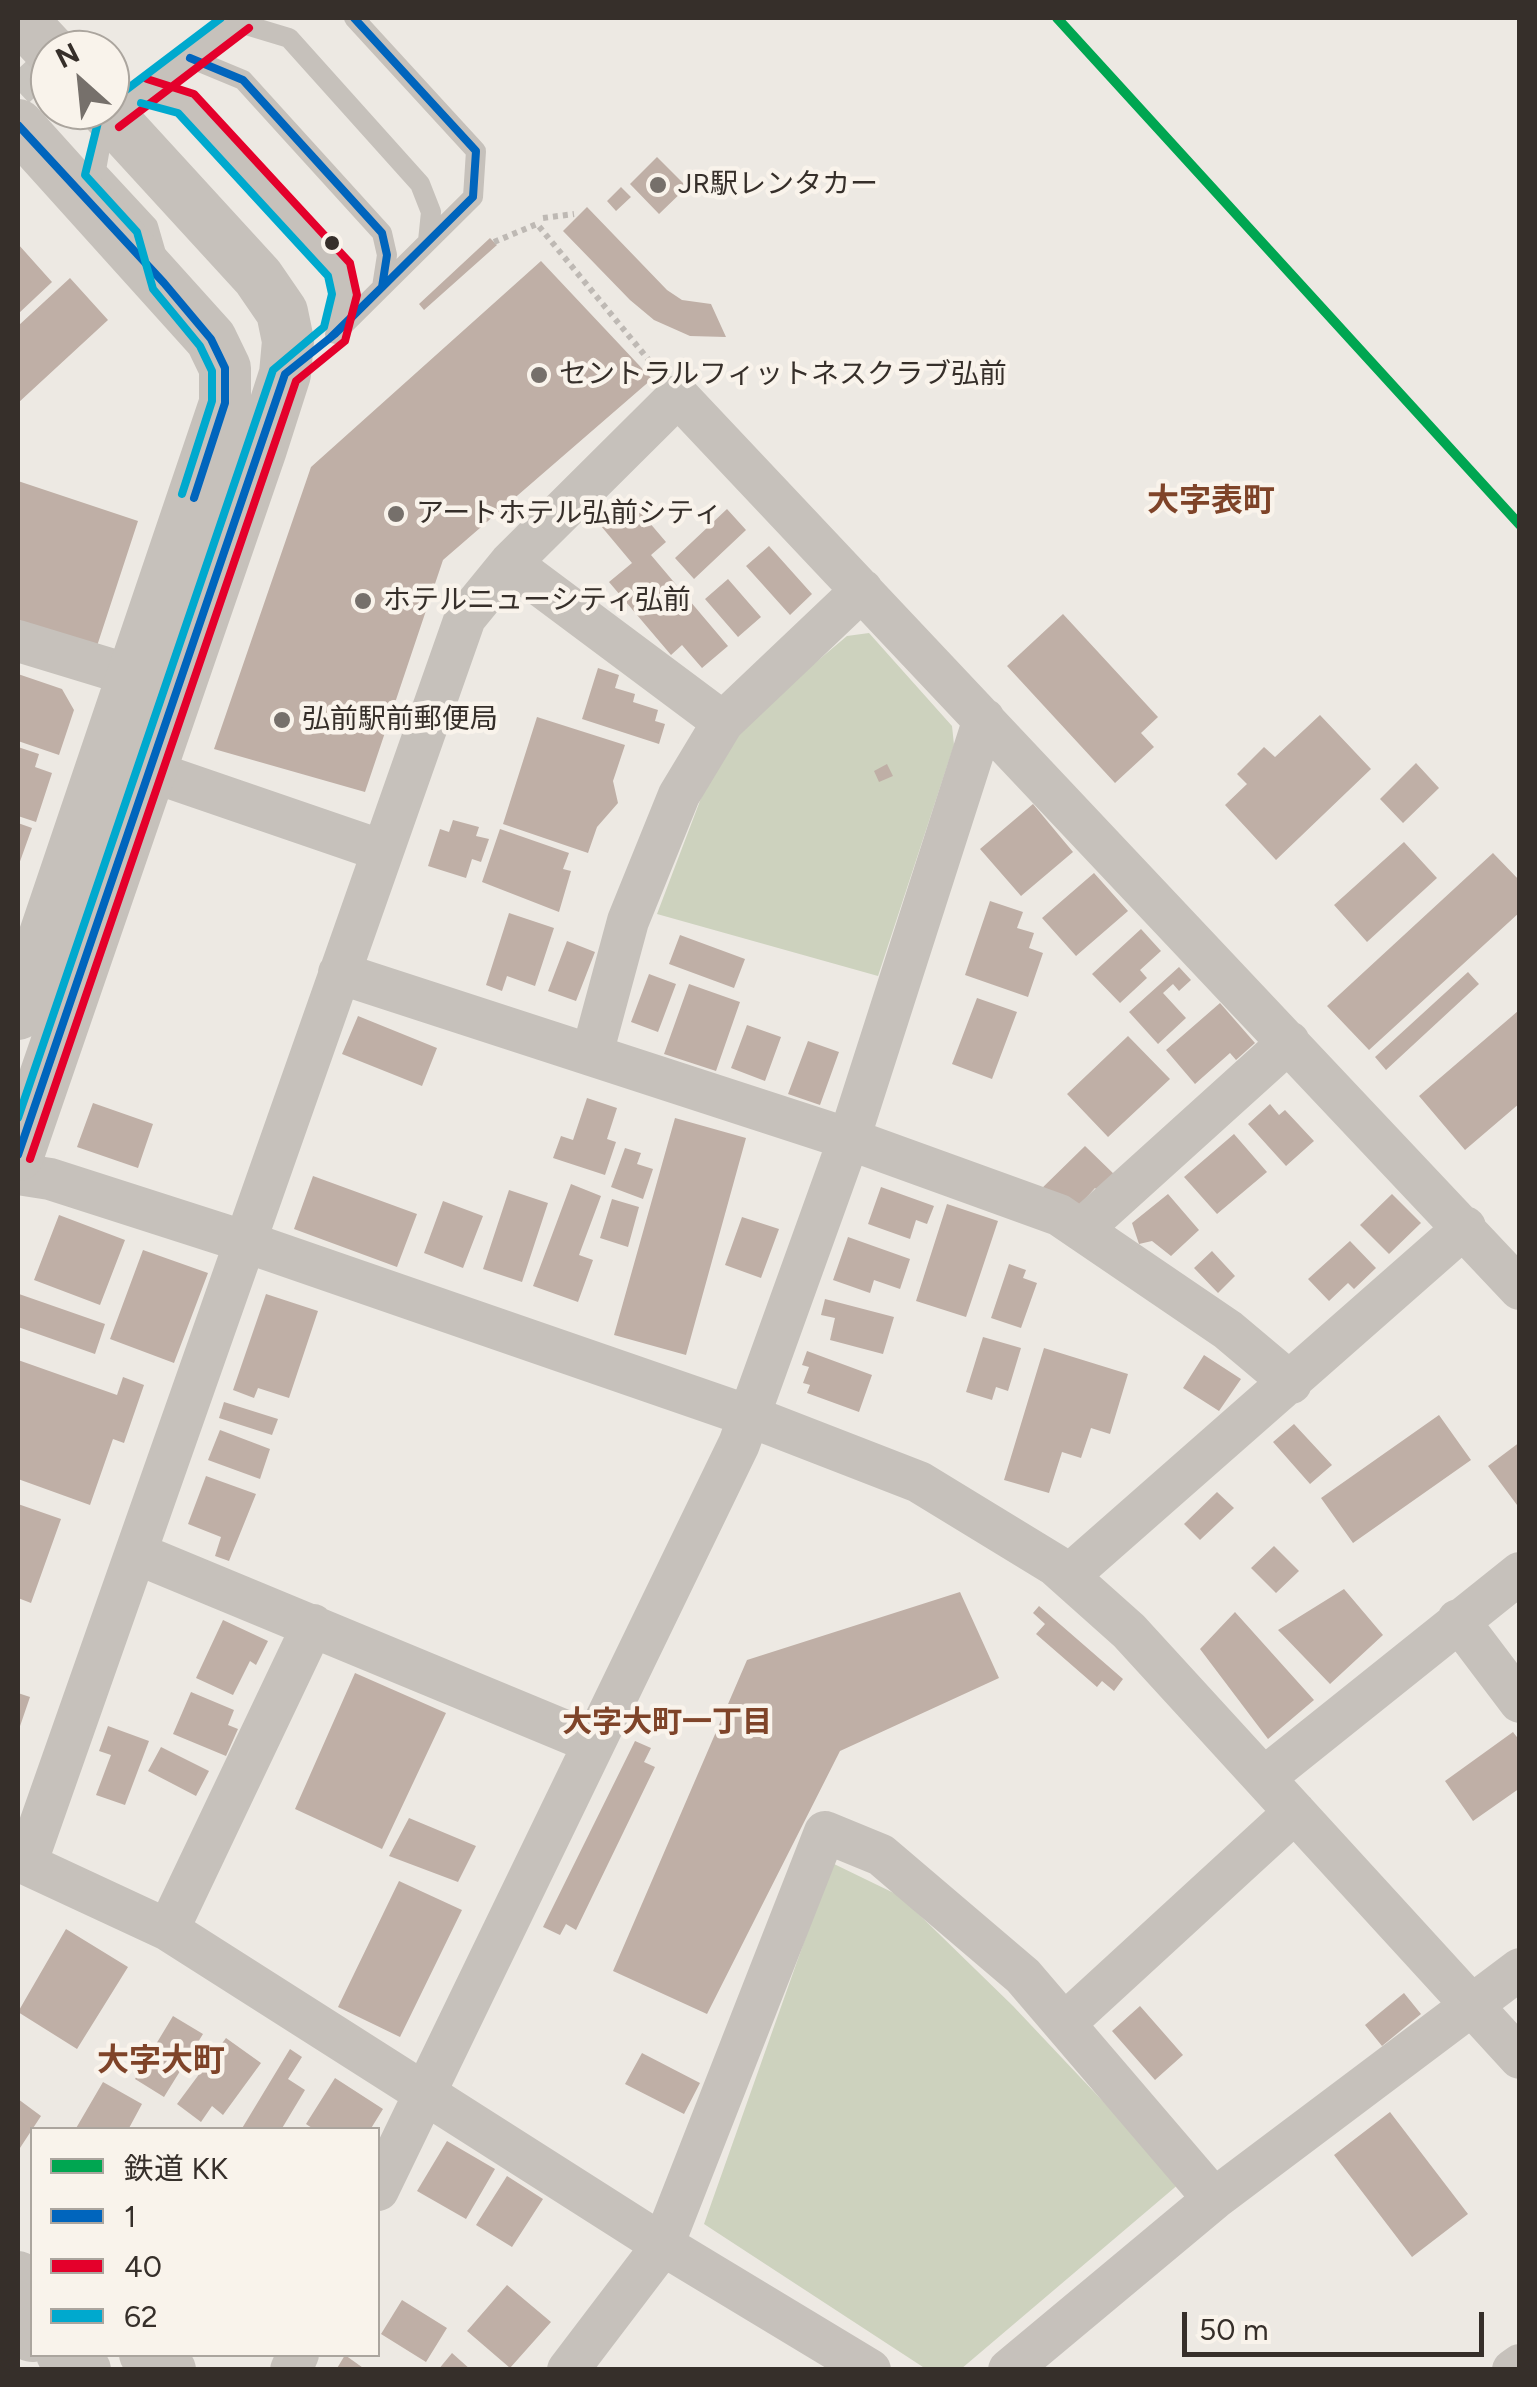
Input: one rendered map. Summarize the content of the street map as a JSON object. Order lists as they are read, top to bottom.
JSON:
{
  "districts": ["大字表町", "大字大町一丁目", "大字大町"],
  "places": [
    "JR駅レンタカー",
    "セントラルフィットネスクラブ弘前",
    "アートホテル弘前シティ",
    "ホテルニューシティ弘前",
    "弘前駅前郵便局"
  ],
  "lines": [
    "rail line KK",
    "transit line 1",
    "transit line 62",
    "transit line 40"
  ],
  "legend": [
    "鉄道 KK",
    "1",
    "40",
    "62"
  ],
  "scale_bar": "50 m",
  "north": "top left"
}
